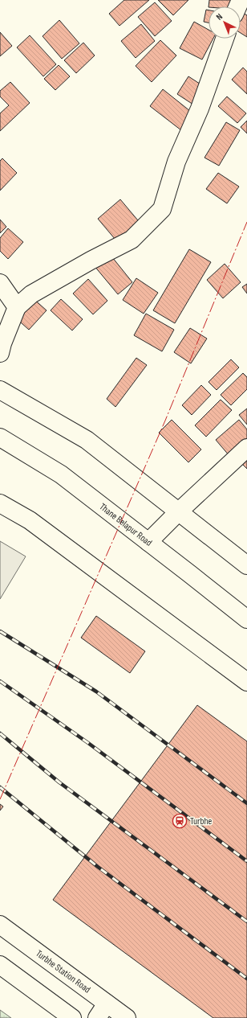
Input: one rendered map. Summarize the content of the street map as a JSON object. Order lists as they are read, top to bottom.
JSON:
{
  "streets": {
    "street": ["Thane Belapur Road", "Turbhe Station Road"]
  },
  "places": {
    "station": ["Turbhe"]
  },
  "north": "top left"
}
